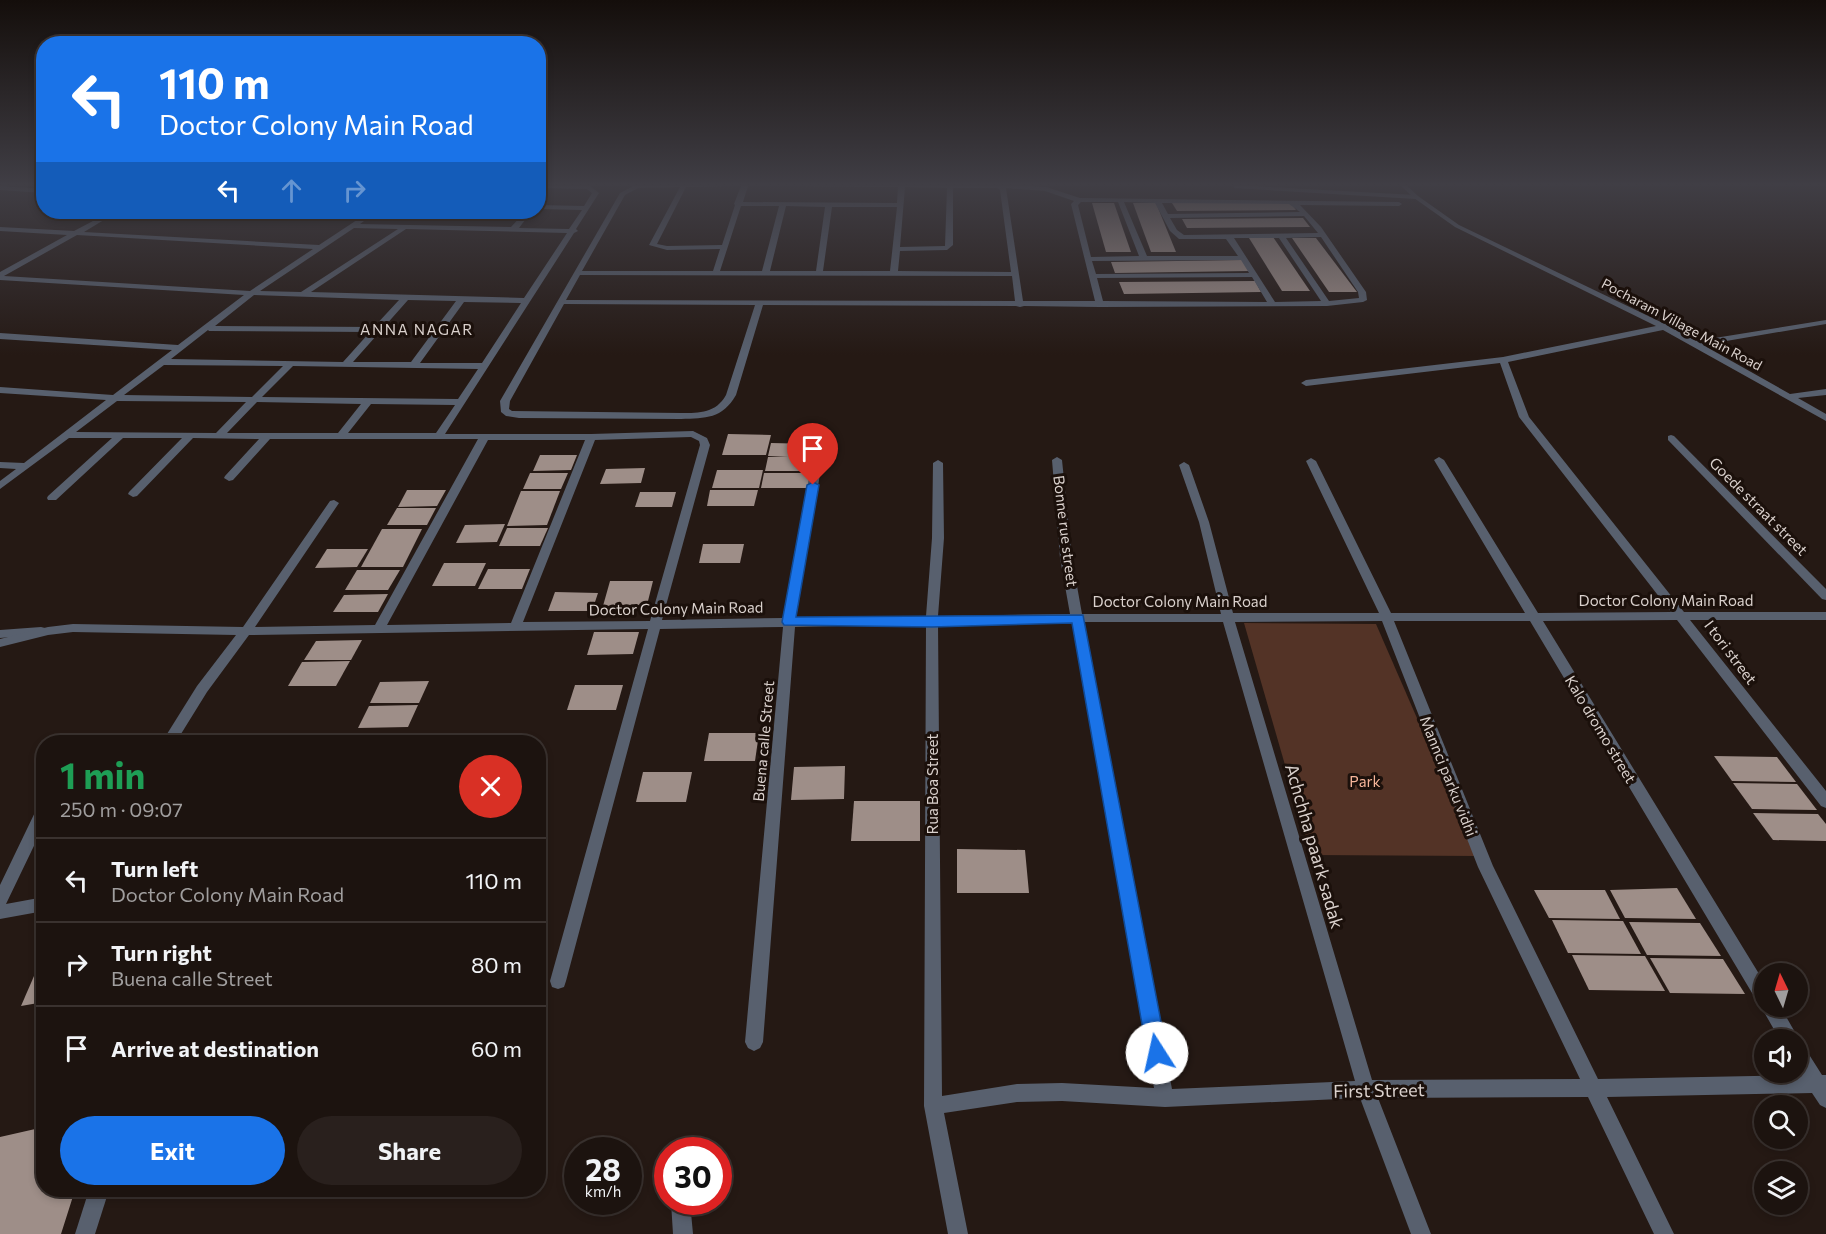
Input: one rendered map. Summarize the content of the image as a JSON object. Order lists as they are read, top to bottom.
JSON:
{
  "streets": {
    "street": [
      "Pocharam Village Main Road",
      "Goede straat street",
      "Bonne rue street",
      "Doctor Colony Main Road",
      "I tori street",
      "Kalo dromo street",
      "Buena calle Street",
      "Mannci parku vidhi",
      "Rua Boa Street",
      "Achchha paark sadak",
      "First Street"
    ]
  },
  "crossings": [
    ["Bonne rue street", "Doctor Colony Main Road"],
    ["Bonne rue street", "First Street"],
    ["Doctor Colony Main Road", "I tori street"],
    ["Doctor Colony Main Road", "Kalo dromo street"],
    ["Doctor Colony Main Road", "Buena calle Street"],
    ["Doctor Colony Main Road", "Mannci parku vidhi"],
    ["Doctor Colony Main Road", "Rua Boa Street"],
    ["Doctor Colony Main Road", "Achchha paark sadak"],
    ["Mannci parku vidhi", "First Street"],
    ["Rua Boa Street", "First Street"],
    ["Achchha paark sadak", "First Street"]
  ],
  "districts": ["ANNA NAGAR"],
  "parks": ["Park"],
  "north": "top",
  "page": {
    "turn": ["110 m", "Doctor Colony Main Road"],
    "heading": ["1 min", "250 m · 09:07"],
    "list": [
      {
        "name": "Turn left",
        "note": "Doctor Colony Main Road",
        "value": "110 m"
      },
      {
        "name": "Turn right",
        "note": "Buena calle Street",
        "value": "80 m"
      },
      {
        "name": "Arrive at destination",
        "value": "60 m"
      }
    ],
    "buttons": ["Exit", "Share"],
    "speed": "28 km/h",
    "limit": "30"
  }
}
